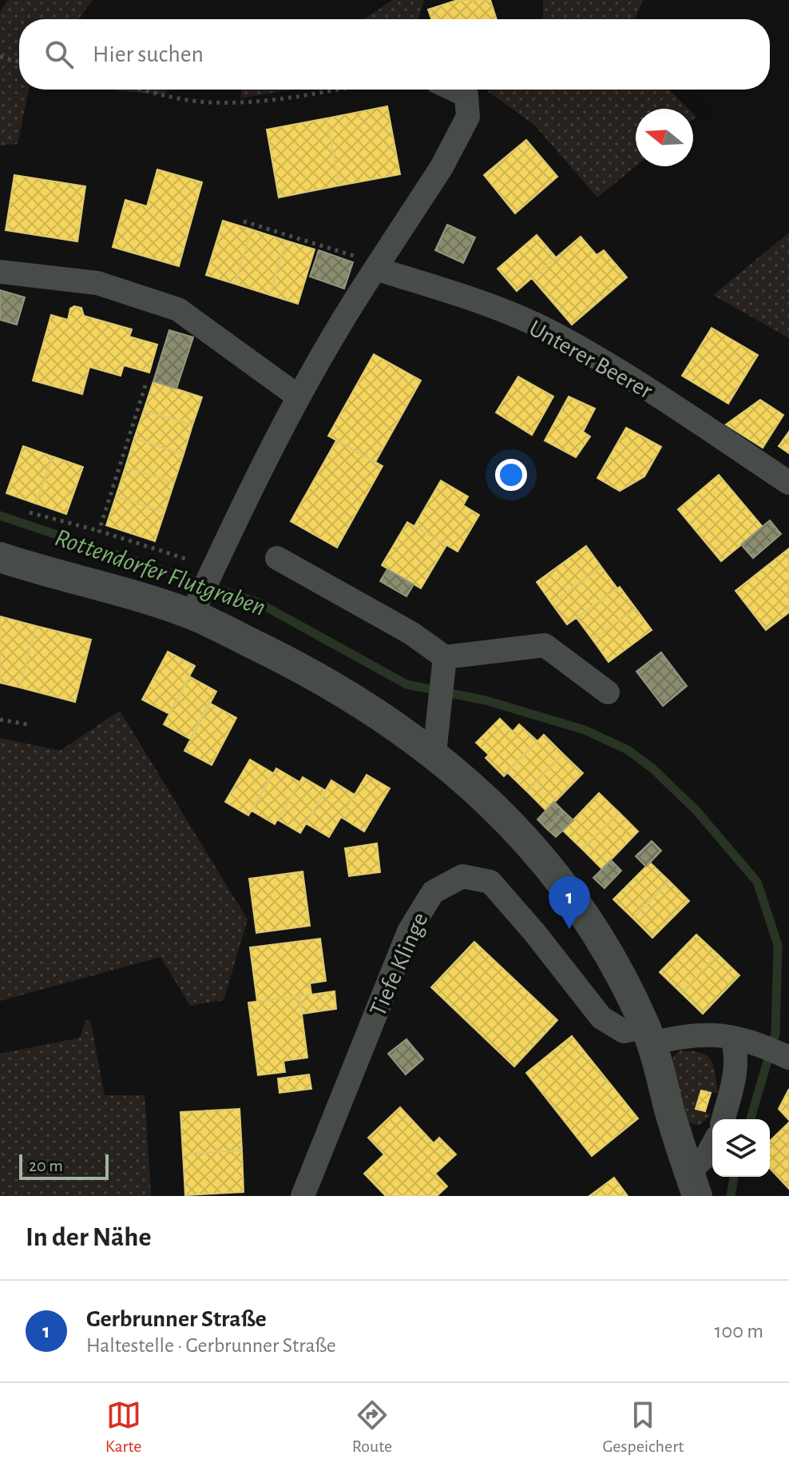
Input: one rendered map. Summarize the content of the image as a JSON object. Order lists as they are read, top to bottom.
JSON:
{
  "streets": {
    "street": ["Unterer Beerer", "Tiefe Klinge"]
  },
  "water": ["Rottendorfer Flutgraben"],
  "scale_bar": "20 m",
  "north": "left",
  "page": {
    "search": "Hier suchen",
    "pins": "1",
    "scale": "20 m",
    "heading": "In der Nähe",
    "list": [
      {
        "mark": "1",
        "name": "Gerbrunner Straße",
        "note": "Haltestelle · Gerbrunner Straße",
        "value": "100 m"
      }
    ],
    "nav": ["Karte", "Route", "Gespeichert"]
  }
}
